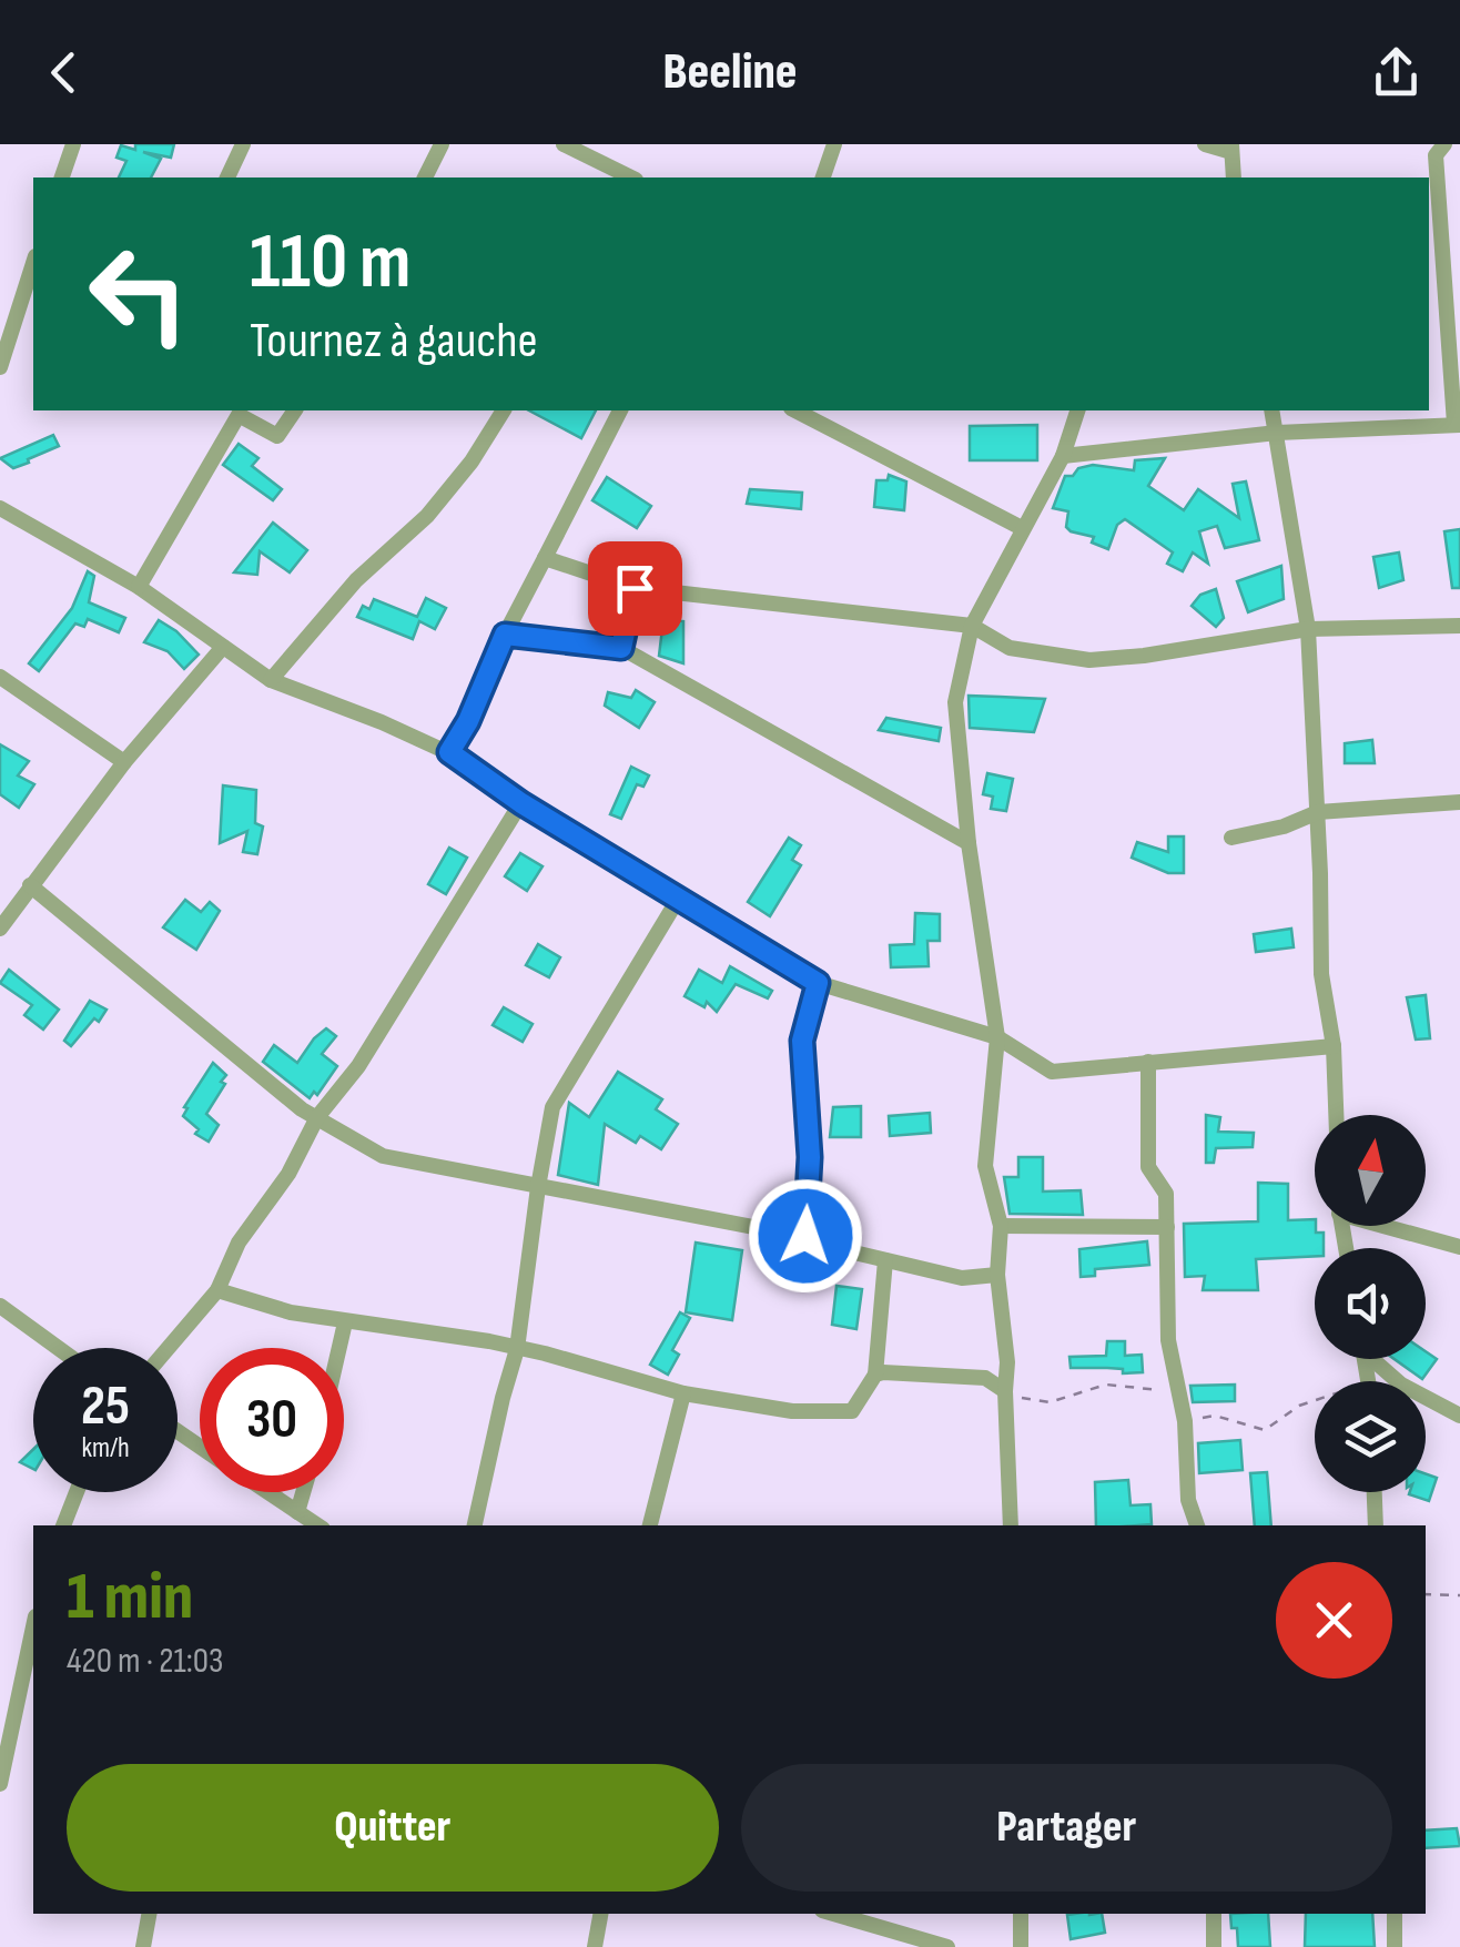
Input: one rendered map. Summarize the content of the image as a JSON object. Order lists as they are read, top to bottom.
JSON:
{
  "north": "top",
  "page": {
    "header": "Beeline",
    "turn": ["110 m", "Tournez à gauche"],
    "speed": "25 km/h",
    "limit": "30",
    "heading": ["1 min", "420 m · 21:03"],
    "buttons": ["Quitter", "Partager"]
  }
}
